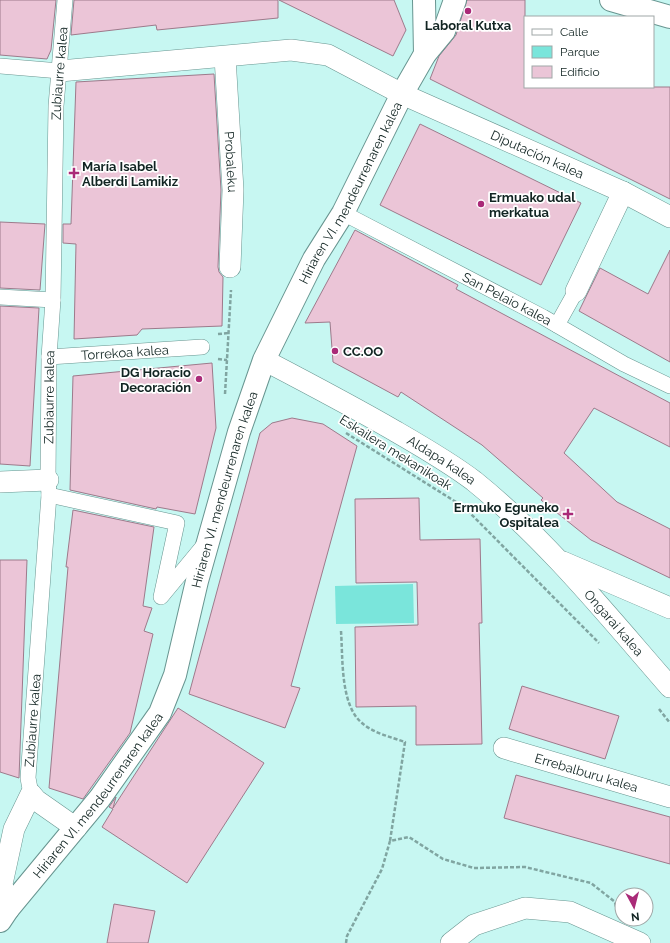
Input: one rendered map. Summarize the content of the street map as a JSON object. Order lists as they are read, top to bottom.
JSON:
{
  "streets": {
    "street": [
      "Zubiaurre kalea",
      "Diputación kalea",
      "Probaleku",
      "Hiriaren VI. mendeurrenaren kalea",
      "San Pelaio kalea",
      "Torrekoa kalea",
      "Aldapa kalea",
      "Ongarai kalea",
      "Errebalburu kalea"
    ],
    "path": ["Eskailera mekanikoak"]
  },
  "crossings": [
    ["Zubiaurre kalea", "Torrekoa kalea"],
    ["Diputación kalea", "Hiriaren VI. mendeurrenaren kalea"],
    ["Hiriaren VI. mendeurrenaren kalea", "San Pelaio kalea"],
    ["Hiriaren VI. mendeurrenaren kalea", "Aldapa kalea"],
    ["Aldapa kalea", "Ongarai kalea"]
  ],
  "places": {
    "other": [
      "Laboral Kutxa",
      "Ermuako udal merkatua",
      "CC.OO",
      "DG Horacio Decoración"
    ],
    "health": ["María Isabel Alberdi Lamikiz", "Ermuko Eguneko Ospitalea"]
  },
  "legend": ["Calle", "Parque", "Edificio"],
  "north": "bottom"
}
